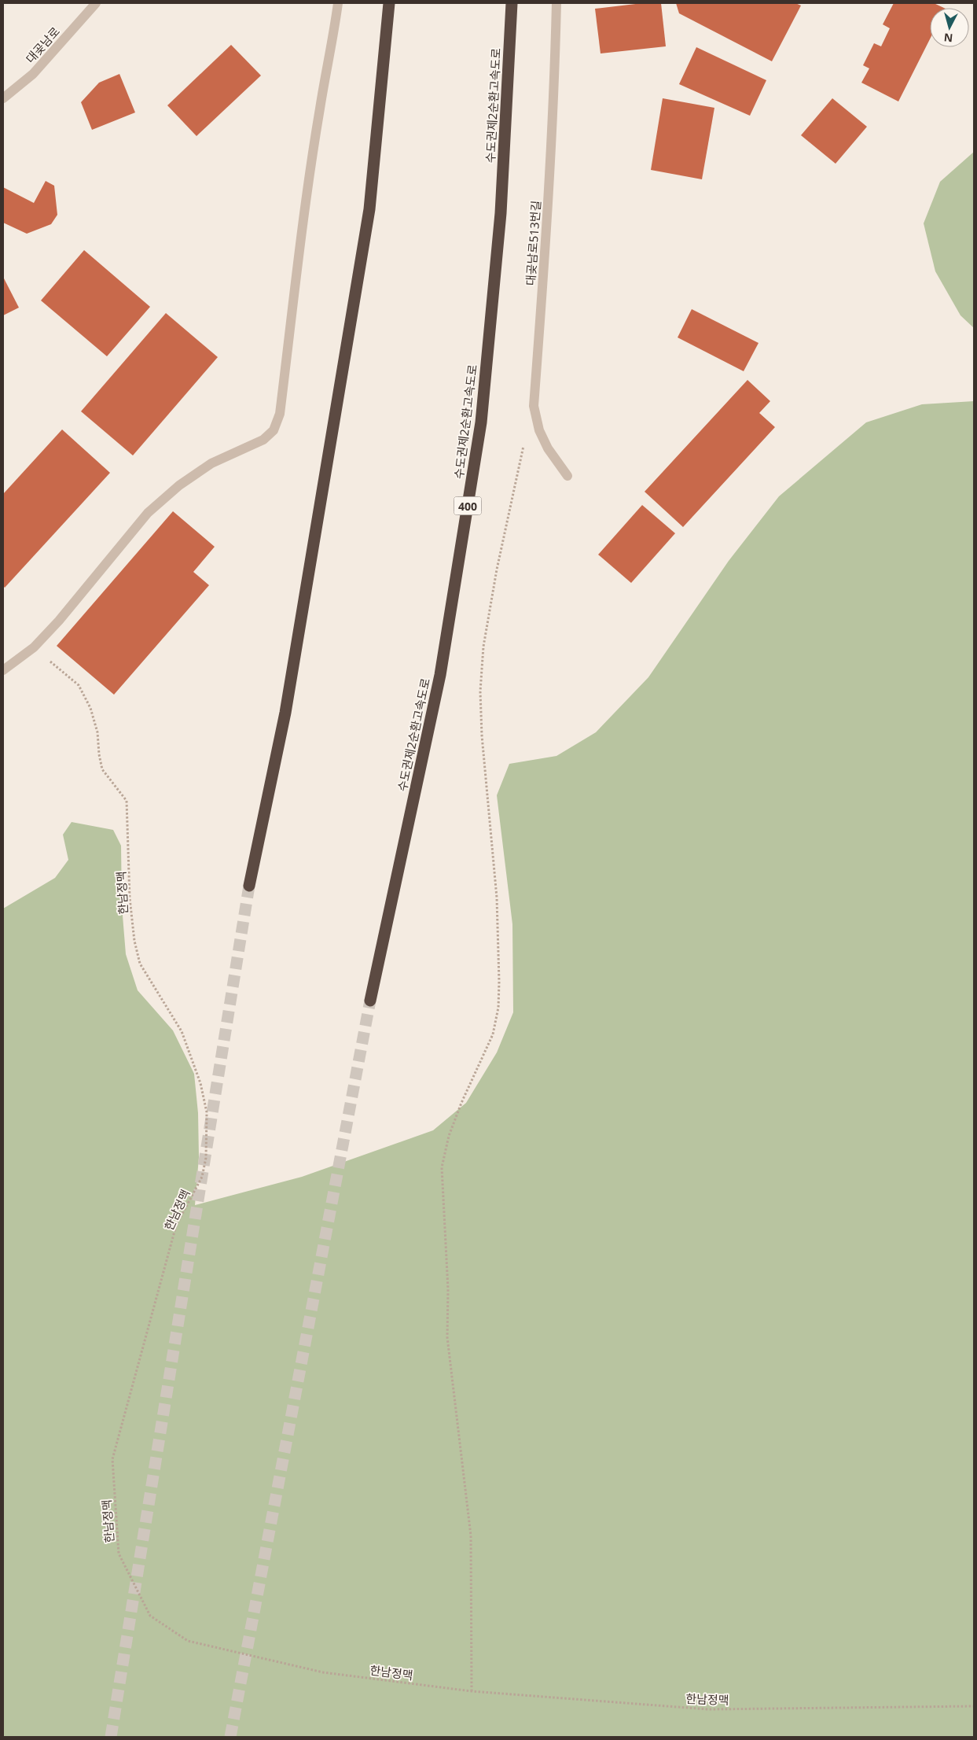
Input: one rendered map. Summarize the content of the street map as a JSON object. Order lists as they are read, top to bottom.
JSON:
{
  "streets": {
    "highway": ["수도권제2순환고속도로", "400"],
    "street": ["대곶남로", "대곶남로513번길"],
    "path": ["한남정맥"]
  },
  "north": "bottom"
}
